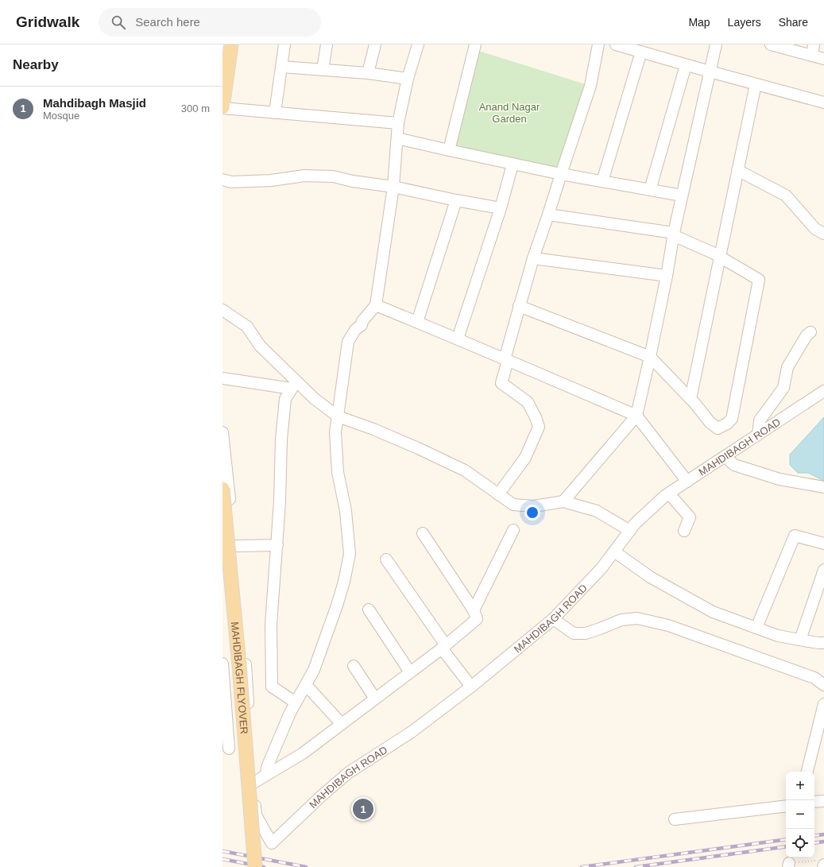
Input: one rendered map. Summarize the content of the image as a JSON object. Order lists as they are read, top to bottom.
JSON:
{
  "streets": {
    "main road": ["MAHDIBAGH FLYOVER"],
    "street": ["MAHDIBAGH ROAD"]
  },
  "parks": ["Anand Nagar Garden"],
  "page": {
    "header": "Gridwalk",
    "search": "Search here",
    "nav": ["Map", "Layers", "Share"],
    "heading": "Nearby",
    "list": [
      {
        "mark": "1",
        "name": "Mahdibagh Masjid",
        "note": "Mosque",
        "value": "300 m"
      }
    ],
    "map_buttons": ["+", "−"],
    "pins": "1"
  }
}
